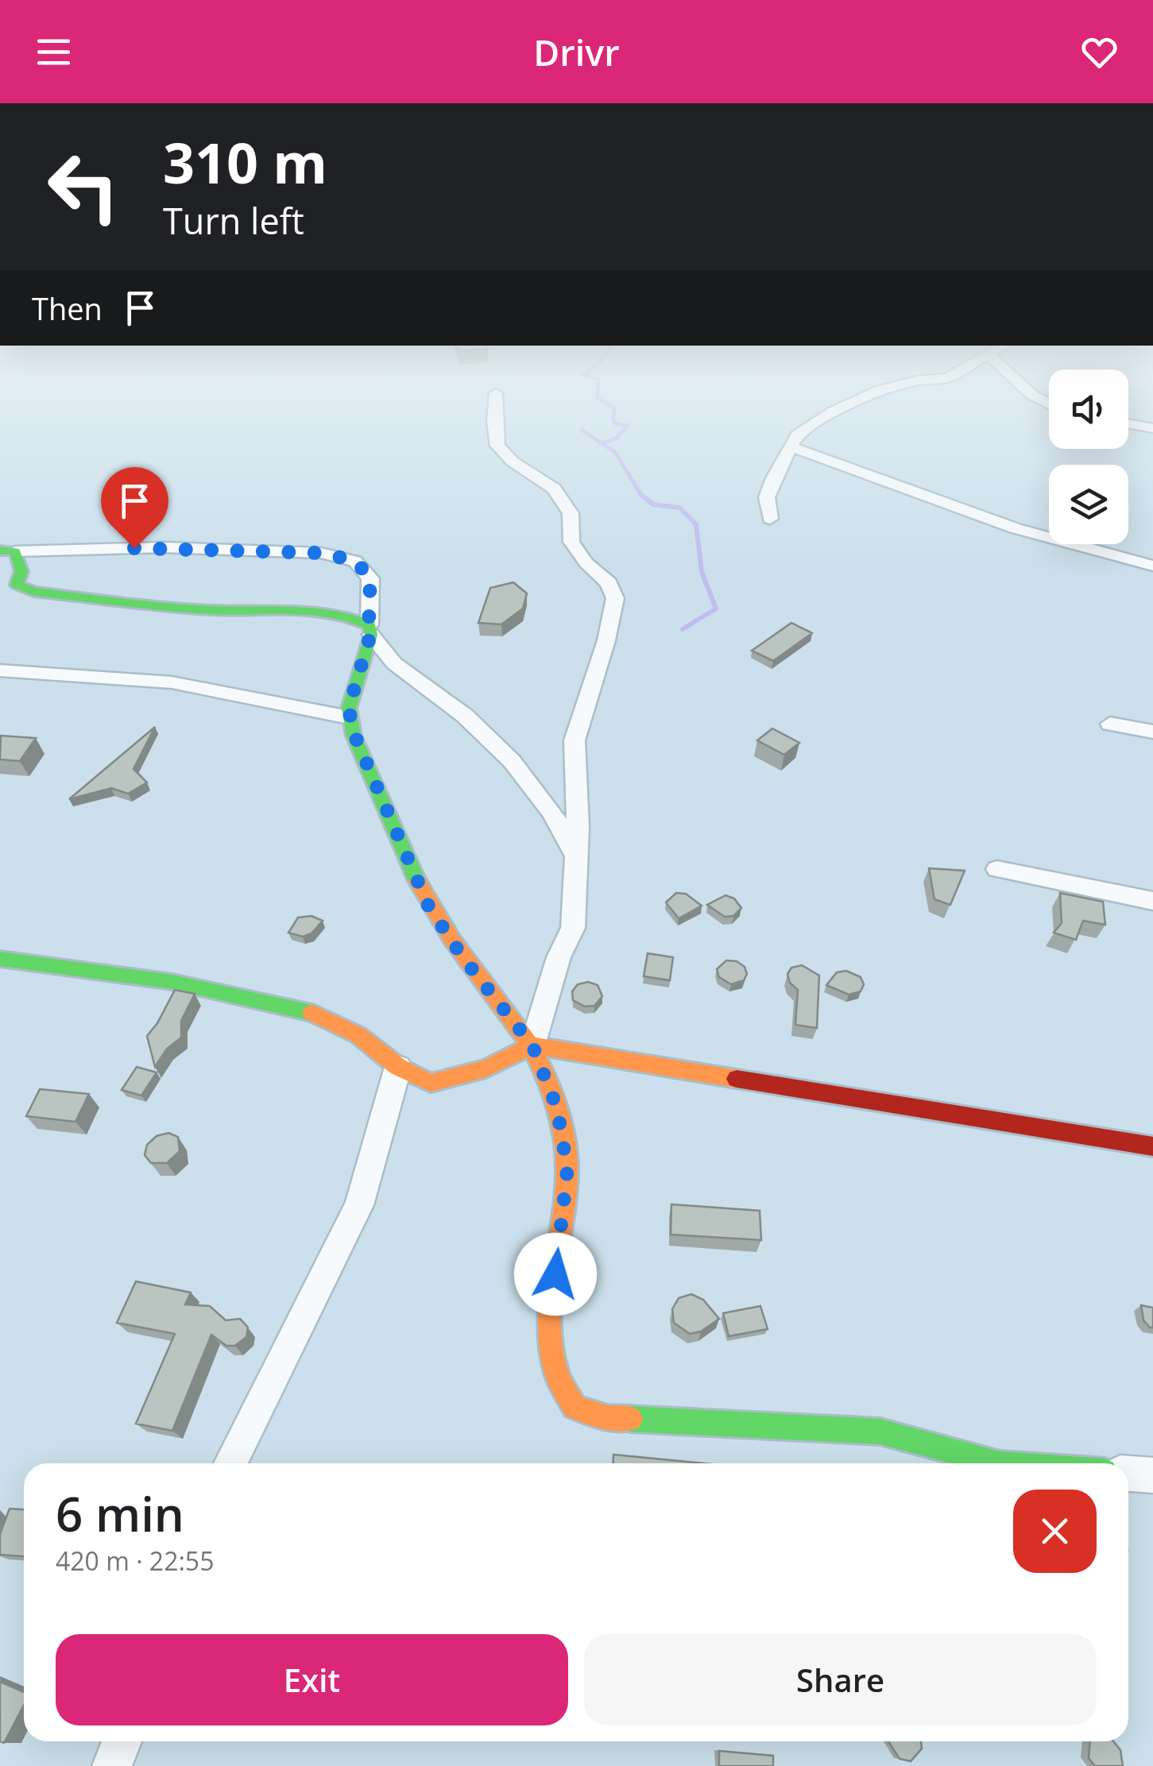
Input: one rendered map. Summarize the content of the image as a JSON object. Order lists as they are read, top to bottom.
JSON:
{
  "page": {
    "header": "Drivr",
    "turn": ["310 m", "Turn left"],
    "then": "Then",
    "heading": ["6 min", "420 m · 22:55"],
    "buttons": ["Exit", "Share"]
  }
}
